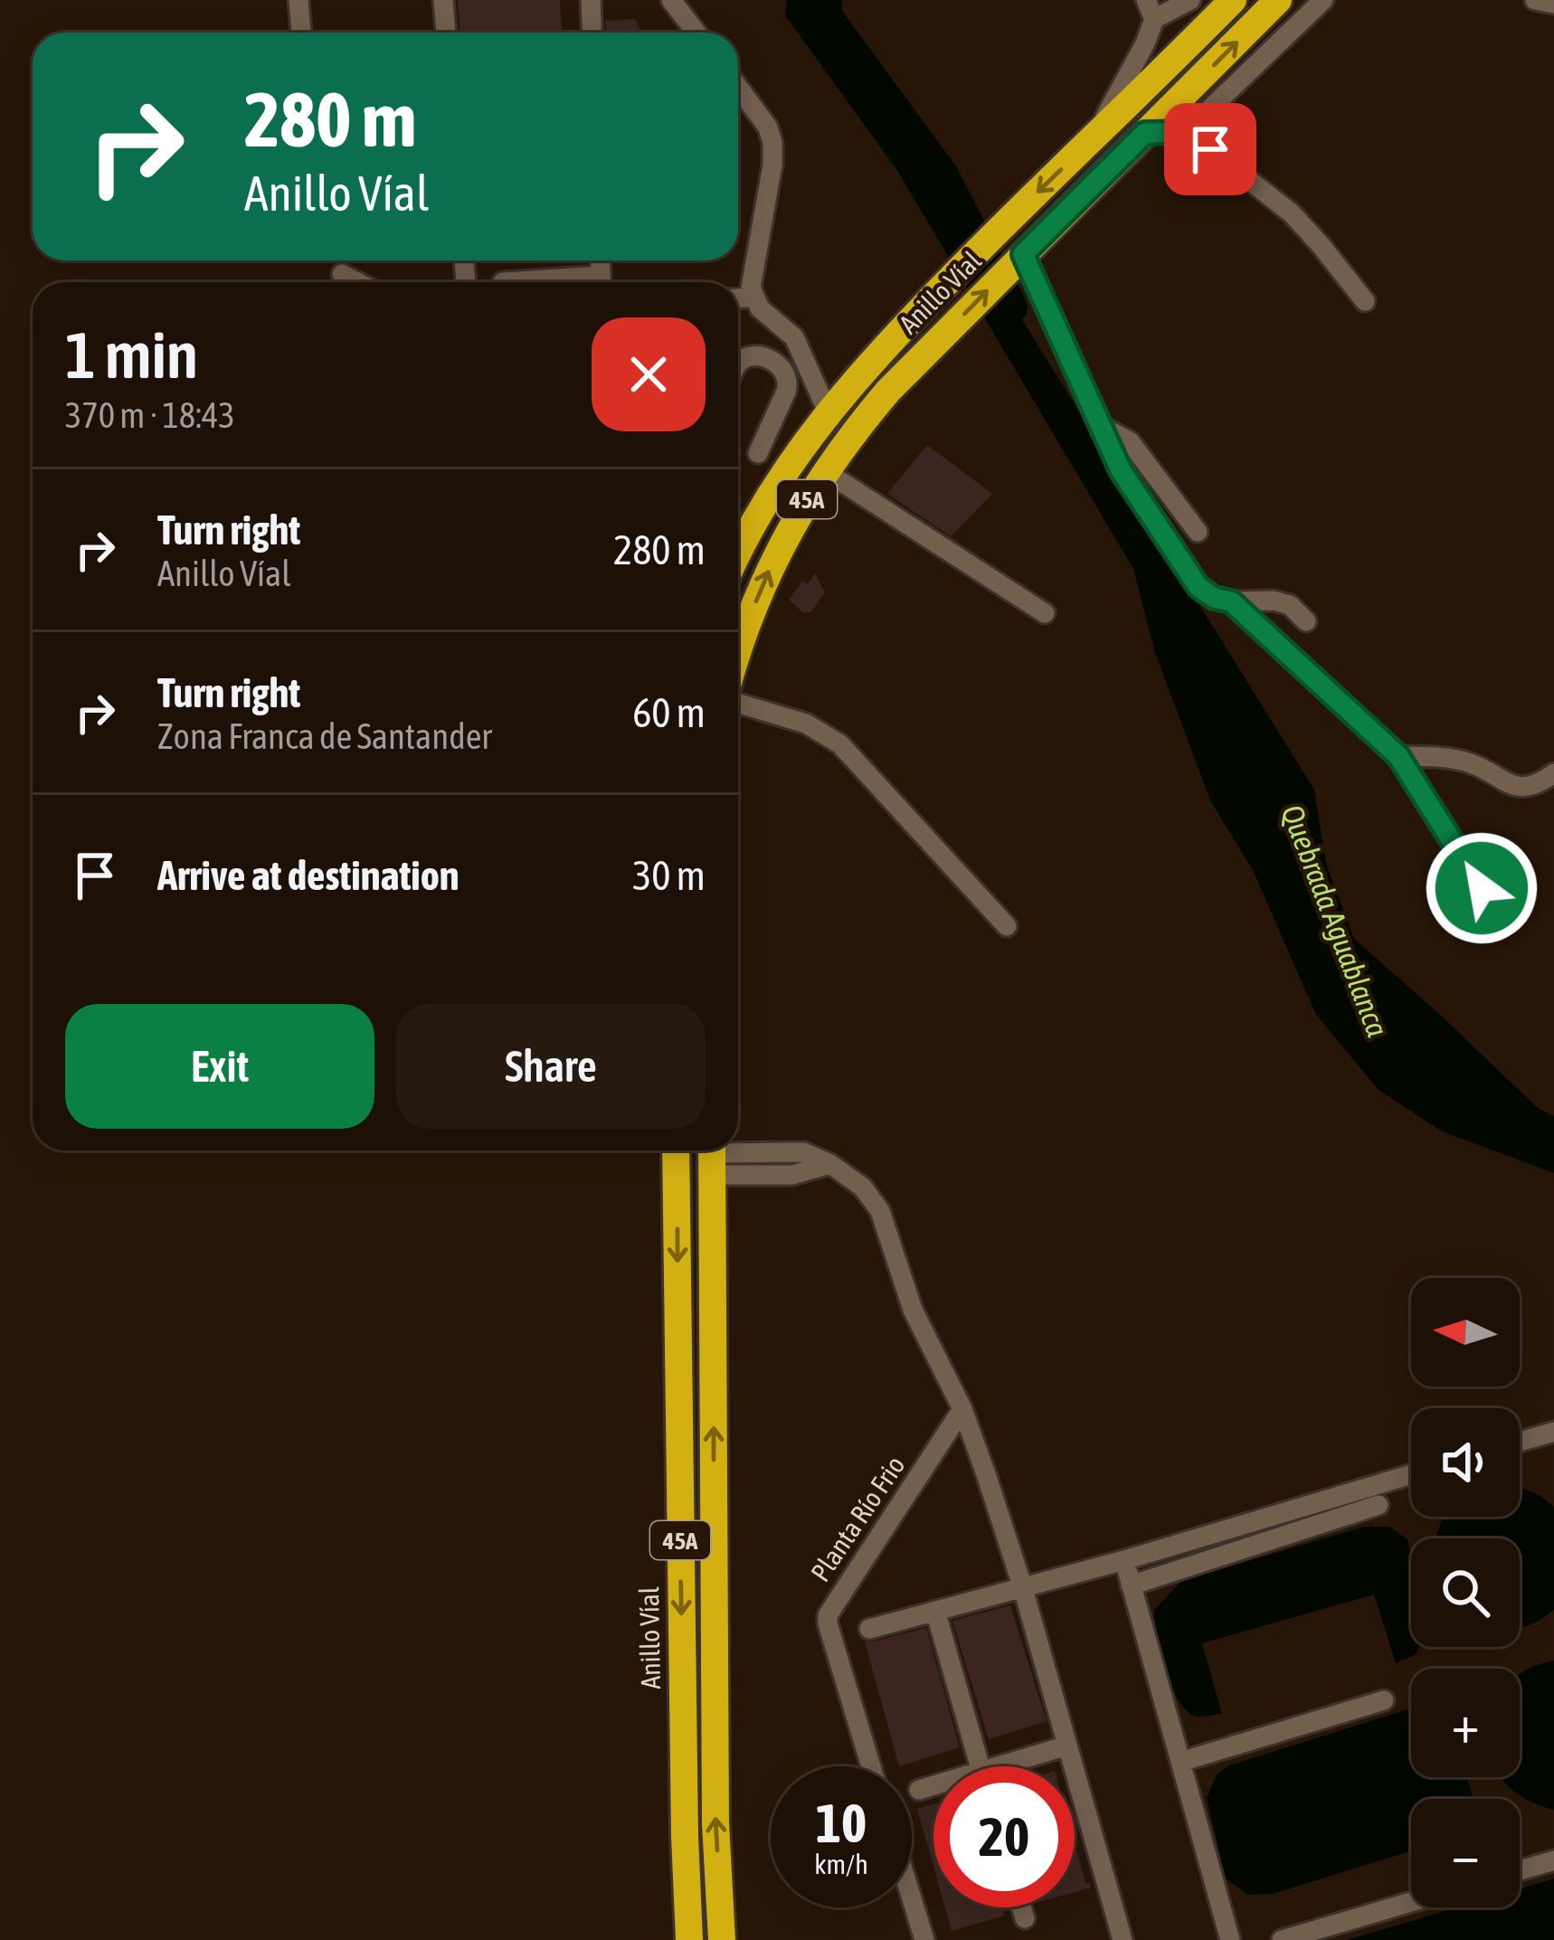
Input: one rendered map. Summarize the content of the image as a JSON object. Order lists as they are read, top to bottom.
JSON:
{
  "streets": {
    "highway": ["Anillo Víal", "45A"],
    "lane": ["Planta Río Frio"]
  },
  "water": ["Quebrada Aguablanca"],
  "north": "left",
  "page": {
    "turn": ["280 m", "Anillo Víal"],
    "heading": ["1 min", "370 m · 18:43"],
    "list": [
      {
        "name": "Turn right",
        "note": "Anillo Víal",
        "value": "280 m"
      },
      {
        "name": "Turn right",
        "note": "Zona Franca de Santander",
        "value": "60 m"
      },
      {
        "name": "Arrive at destination",
        "value": "30 m"
      }
    ],
    "buttons": ["Exit", "Share"],
    "map_buttons": ["+", "−"],
    "speed": "10 km/h",
    "limit": "20"
  }
}
